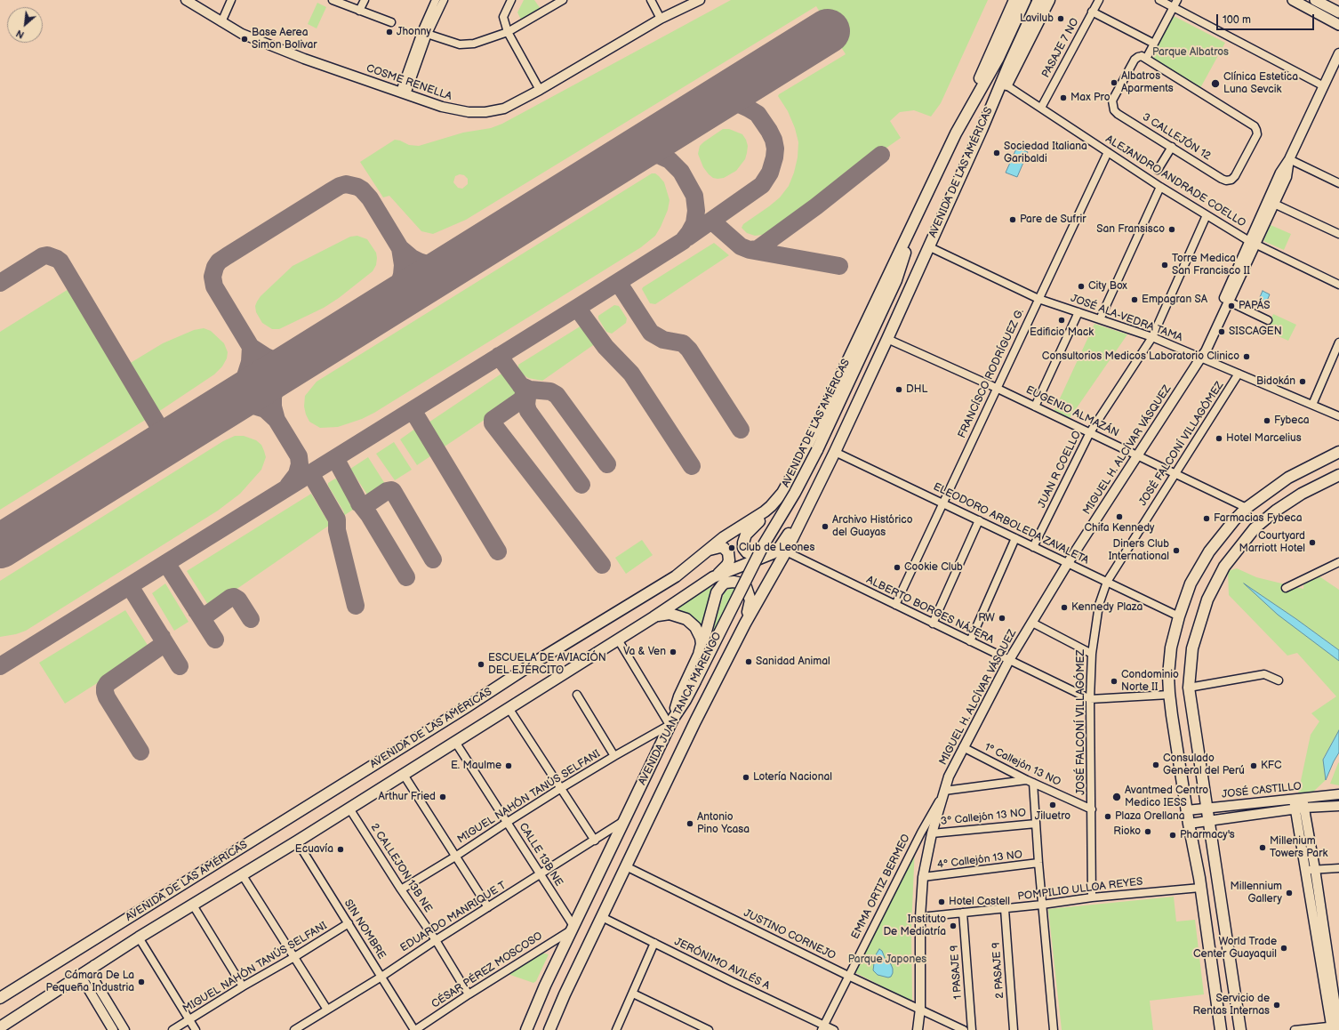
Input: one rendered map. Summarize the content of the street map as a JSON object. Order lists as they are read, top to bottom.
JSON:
{
  "streets": {
    "main road": ["AVENIDA DE LAS AMÉRICAS", "AVENIDA JUAN TANCA MARENGO"],
    "street": [
      "PASAJE 7 NO",
      "COSME RENELLA",
      "3 CALLEJÓN 12",
      "ALEJANDRO ANDRADE COELLO",
      "JOSÉ ALA-VEDRA TAMA",
      "FRANCÍSCO RODRÍGUEZ G.",
      "EUGENIO ALMAZÁN",
      "JOSÉ FALCONÍ VILLAGÓMEZ",
      "MIGUEL H. ALCÍVAR VÁSQUEZ",
      "JUAN R COELLO",
      "ELEODORO ARBOLEDA ZAVALETA",
      "ALBERTO BORGES NÁJERA",
      "1º Callejón 13 NO",
      "JOSÉ CASTILLO",
      "MIGUEL NAHÓN TANÚS SELFANI",
      "3º Callejón 13 NO",
      "CALLE 13B NE",
      "4º Callejón 13 NO",
      "2 CALLEJON 13B NE",
      "EMMA ORTIZ BERMEO",
      "POMPILIO ULLOA REYES",
      "EDUARDO MANRIQUE T",
      "SIN NOMBRE",
      "JUSTINO CORNEJO",
      "JERÓNIMO AVILÉS A",
      "CÉSAR PÉREZ MOSCOSO",
      "2 PASAJE 9",
      "1 PASAJE 9"
    ]
  },
  "crossings": [
    ["PASAJE 7 NO", "ALEJANDRO ANDRADE COELLO"],
    ["AVENIDA DE LAS AMÉRICAS", "JOSÉ ALA-VEDRA TAMA"],
    ["AVENIDA DE LAS AMÉRICAS", "EUGENIO ALMAZÁN"],
    ["AVENIDA DE LAS AMÉRICAS", "ELEODORO ARBOLEDA ZAVALETA"],
    ["AVENIDA DE LAS AMÉRICAS", "ALBERTO BORGES NÁJERA"],
    ["AVENIDA DE LAS AMÉRICAS", "AVENIDA JUAN TANCA MARENGO"],
    ["AVENIDA DE LAS AMÉRICAS", "CALLE 13B NE"],
    ["AVENIDA DE LAS AMÉRICAS", "2 CALLEJON 13B NE"],
    ["AVENIDA DE LAS AMÉRICAS", "SIN NOMBRE"],
    ["ALEJANDRO ANDRADE COELLO", "FRANCÍSCO RODRÍGUEZ G."],
    ["ALEJANDRO ANDRADE COELLO", "MIGUEL H. ALCÍVAR VÁSQUEZ"],
    ["ALEJANDRO ANDRADE COELLO", "JUAN R COELLO"],
    ["JOSÉ ALA-VEDRA TAMA", "FRANCÍSCO RODRÍGUEZ G."],
    ["JOSÉ ALA-VEDRA TAMA", "JOSÉ FALCONÍ VILLAGÓMEZ"],
    ["JOSÉ ALA-VEDRA TAMA", "MIGUEL H. ALCÍVAR VÁSQUEZ"],
    ["JOSÉ ALA-VEDRA TAMA", "JUAN R COELLO"],
    ["FRANCÍSCO RODRÍGUEZ G.", "EUGENIO ALMAZÁN"],
    ["FRANCÍSCO RODRÍGUEZ G.", "ELEODORO ARBOLEDA ZAVALETA"],
    ["FRANCÍSCO RODRÍGUEZ G.", "ALBERTO BORGES NÁJERA"],
    ["EUGENIO ALMAZÁN", "JOSÉ FALCONÍ VILLAGÓMEZ"],
    ["EUGENIO ALMAZÁN", "MIGUEL H. ALCÍVAR VÁSQUEZ"],
    ["EUGENIO ALMAZÁN", "JUAN R COELLO"],
    ["JOSÉ FALCONÍ VILLAGÓMEZ", "ELEODORO ARBOLEDA ZAVALETA"],
    ["JOSÉ FALCONÍ VILLAGÓMEZ", "ALBERTO BORGES NÁJERA"],
    ["JOSÉ FALCONÍ VILLAGÓMEZ", "1º Callejón 13 NO"],
    ["JOSÉ FALCONÍ VILLAGÓMEZ", "POMPILIO ULLOA REYES"],
    ["MIGUEL H. ALCÍVAR VÁSQUEZ", "ELEODORO ARBOLEDA ZAVALETA"],
    ["MIGUEL H. ALCÍVAR VÁSQUEZ", "ALBERTO BORGES NÁJERA"],
    ["MIGUEL H. ALCÍVAR VÁSQUEZ", "1º Callejón 13 NO"],
    ["MIGUEL H. ALCÍVAR VÁSQUEZ", "3º Callejón 13 NO"],
    ["MIGUEL H. ALCÍVAR VÁSQUEZ", "4º Callejón 13 NO"],
    ["MIGUEL H. ALCÍVAR VÁSQUEZ", "EMMA ORTIZ BERMEO"],
    ["MIGUEL H. ALCÍVAR VÁSQUEZ", "POMPILIO ULLOA REYES"],
    ["MIGUEL H. ALCÍVAR VÁSQUEZ", "JUSTINO CORNEJO"],
    ["JUAN R COELLO", "ELEODORO ARBOLEDA ZAVALETA"],
    ["ALBERTO BORGES NÁJERA", "AVENIDA JUAN TANCA MARENGO"],
    ["AVENIDA JUAN TANCA MARENGO", "MIGUEL NAHÓN TANÚS SELFANI"],
    ["AVENIDA JUAN TANCA MARENGO", "CALLE 13B NE"],
    ["AVENIDA JUAN TANCA MARENGO", "EDUARDO MANRIQUE T"],
    ["AVENIDA JUAN TANCA MARENGO", "JUSTINO CORNEJO"],
    ["AVENIDA JUAN TANCA MARENGO", "JERÓNIMO AVILÉS A"],
    ["AVENIDA JUAN TANCA MARENGO", "CÉSAR PÉREZ MOSCOSO"],
    ["MIGUEL NAHÓN TANÚS SELFANI", "CALLE 13B NE"],
    ["MIGUEL NAHÓN TANÚS SELFANI", "2 CALLEJON 13B NE"],
    ["MIGUEL NAHÓN TANÚS SELFANI", "SIN NOMBRE"],
    ["CALLE 13B NE", "EDUARDO MANRIQUE T"],
    ["CALLE 13B NE", "CÉSAR PÉREZ MOSCOSO"],
    ["2 CALLEJON 13B NE", "EDUARDO MANRIQUE T"],
    ["2 CALLEJON 13B NE", "CÉSAR PÉREZ MOSCOSO"],
    ["EMMA ORTIZ BERMEO", "JUSTINO CORNEJO"],
    ["EMMA ORTIZ BERMEO", "JERÓNIMO AVILÉS A"],
    ["POMPILIO ULLOA REYES", "2 PASAJE 9"],
    ["POMPILIO ULLOA REYES", "1 PASAJE 9"],
    ["EDUARDO MANRIQUE T", "SIN NOMBRE"],
    ["SIN NOMBRE", "CÉSAR PÉREZ MOSCOSO"]
  ],
  "parks": ["Parque Albatros", "Parque Japones"],
  "places": [
    "Lavilub",
    "Jhonny",
    "Base Aerea Simon Bolivar",
    "Albatros Aparments",
    "Clínica Estetica Luna Sevcik",
    "Max Pro",
    "Sociedad Italiana Garibaldi",
    "Pare de Sufrir",
    "San Fransisco",
    "Torre Medica San Francisco II",
    "City Box",
    "Empagran SA",
    "PAPÁS",
    "Edificio Mack",
    "SISCAGEN",
    "Consultorios Medicos Laboratorio Clinico",
    "Bidokán",
    "DHL",
    "Fybeca",
    "Hotel Marcelius",
    "Chifa Kennedy",
    "Farmacias Fybeca",
    "Archivo Histórico del Guayas",
    "Courtyard Marriott Hotel",
    "Club de Leones",
    "Diners Club International",
    "Cookie Club",
    "Kennedy Plaza",
    "RW",
    "Va & Ven",
    "Sanidad Animal",
    "ESCUELA DE AVIACIÓN DEL EJÉRCITO",
    "Condominio Norte II",
    "Consulado General del Perú",
    "E. Maulme",
    "KFC",
    "Lotería Nacional",
    "Arthur Fried",
    "Avantmed Centro Medico IESS",
    "Jiluetro",
    "Plaza Orellana",
    "Antonio Pino Ycasa",
    "Rioko",
    "Pharmacy's",
    "Millenium Towers Park",
    "Ecuavía",
    "Millennium Gallery",
    "Hotel Castell",
    "Instituto De Mediatría",
    "World Trade Center Guayaquil",
    "Cámara De La Pequeña Industria",
    "Servicio de Rentas Internas"
  ],
  "scale_bar": "100 m",
  "north": "bottom left"
}
